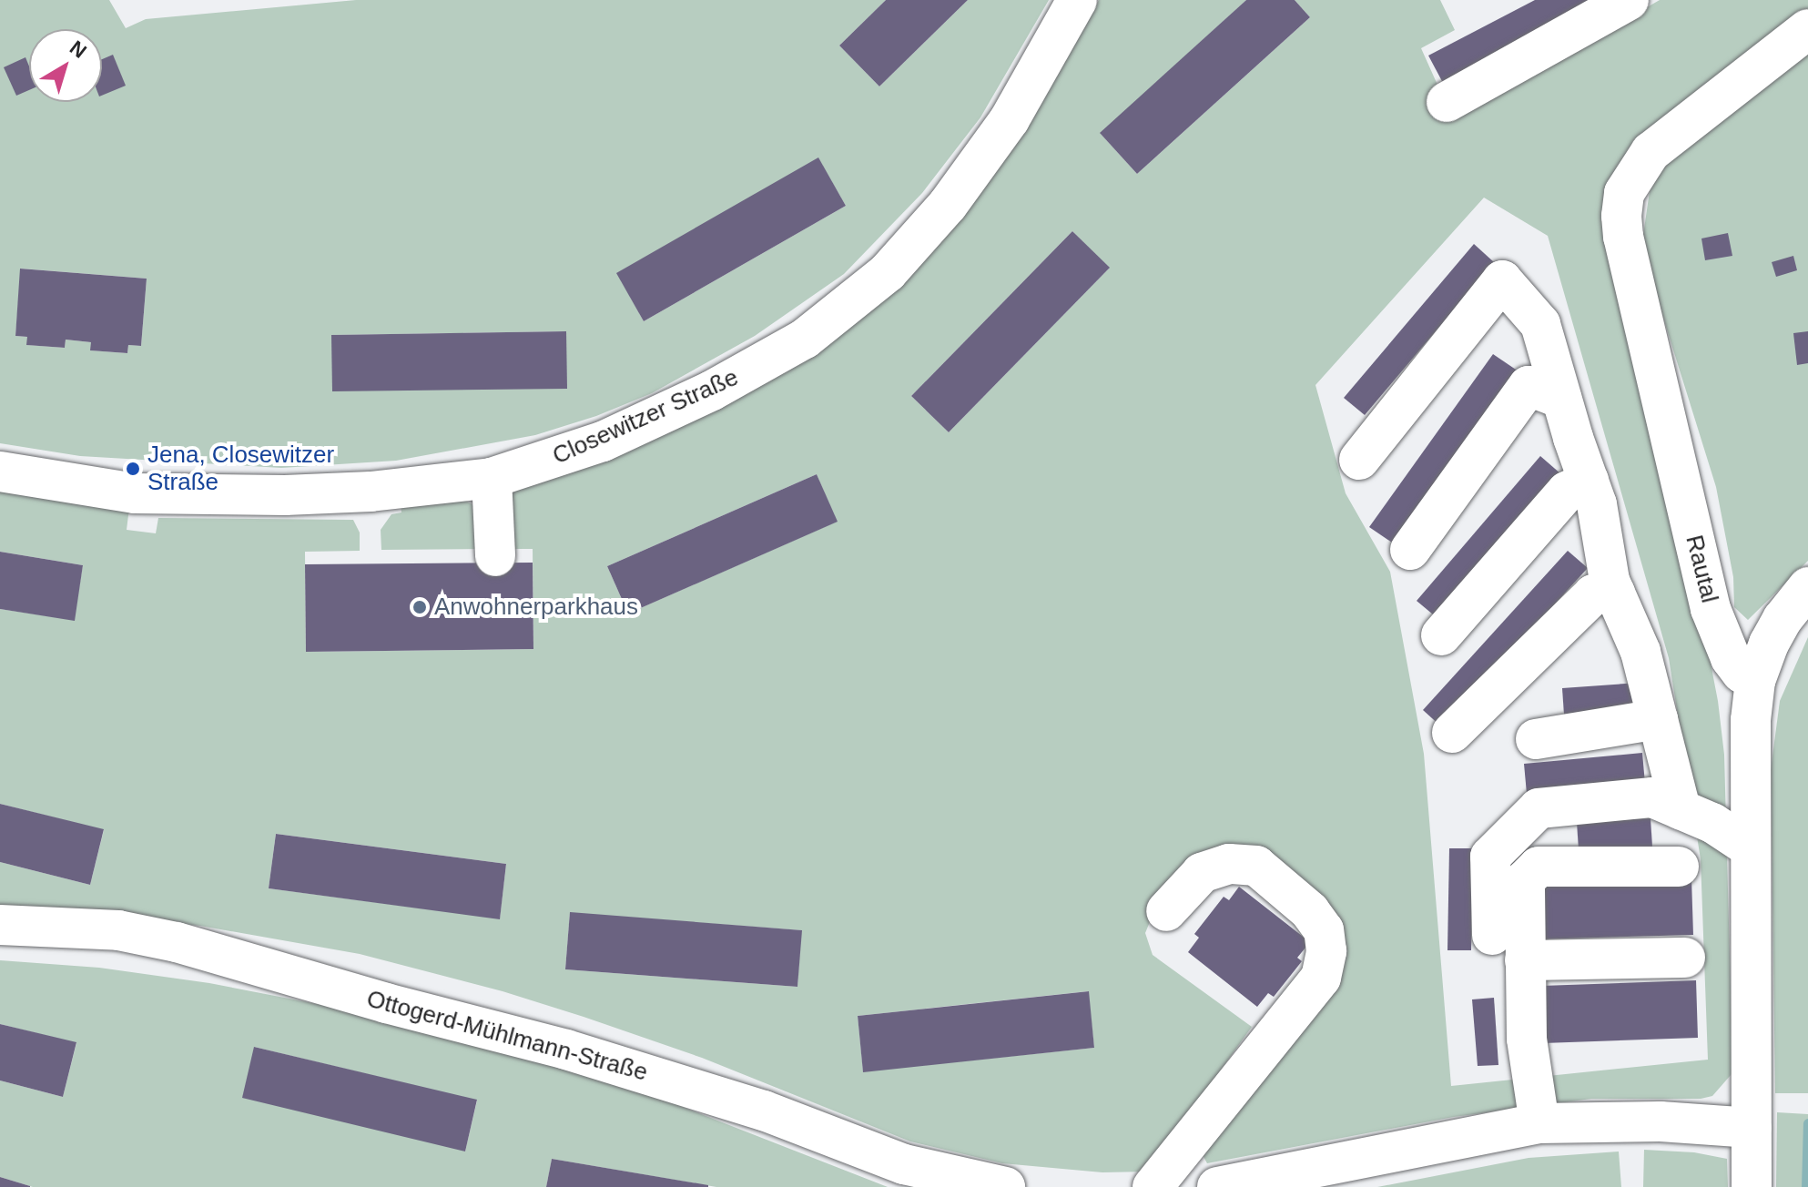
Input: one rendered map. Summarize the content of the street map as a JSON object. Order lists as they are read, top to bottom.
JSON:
{
  "streets": {
    "street": ["Closewitzer Straße", "Rautal", "Ottogerd-Mühlmann-Straße"]
  },
  "places": ["Jena, Closewitzer Straße", "Anwohnerparkhaus"],
  "north": "top right"
}
